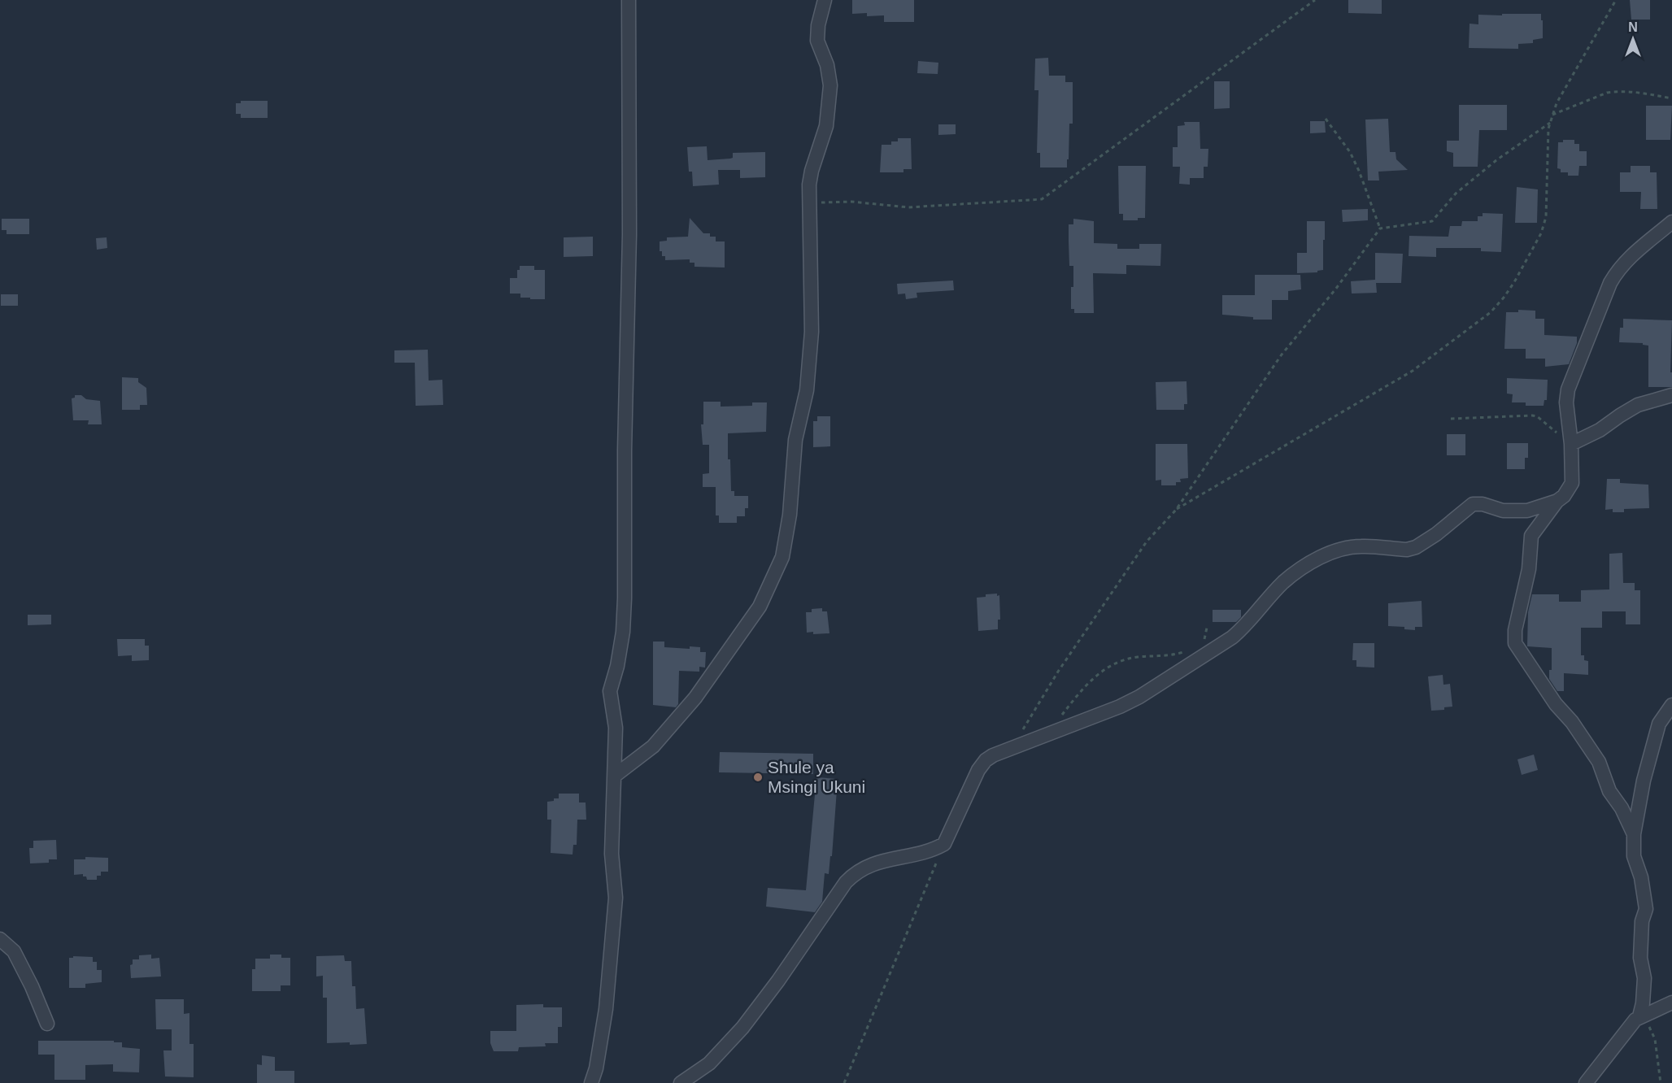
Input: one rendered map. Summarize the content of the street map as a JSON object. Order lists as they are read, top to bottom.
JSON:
{
  "places": ["Shule ya Msingi Ukuni"],
  "north": "top"
}
